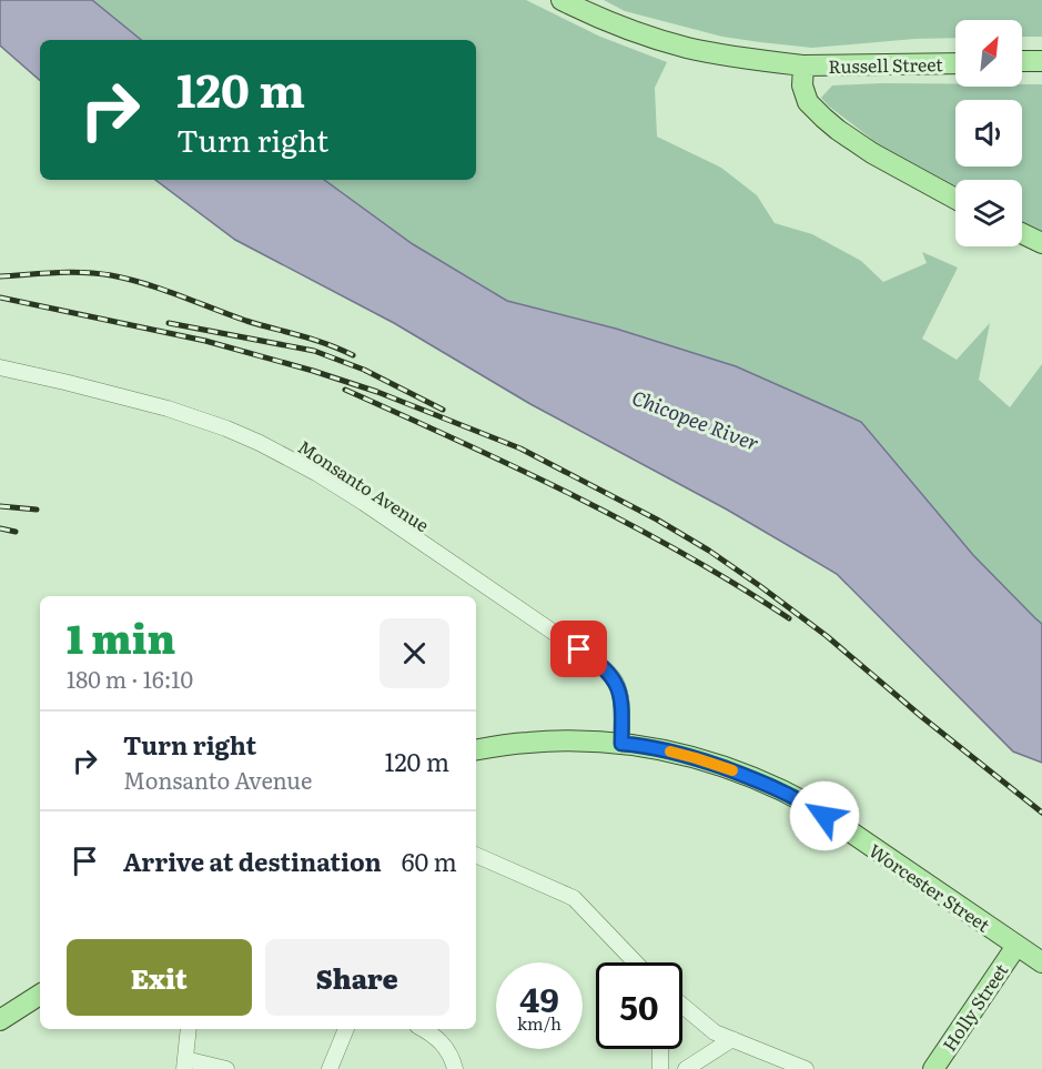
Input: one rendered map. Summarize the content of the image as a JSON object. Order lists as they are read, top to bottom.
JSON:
{
  "streets": {
    "main road": ["Russell Street", "Worcester Street", "Holly Street"],
    "street": ["Monsanto Avenue"]
  },
  "crossings": [
    ["Monsanto Avenue", "Worcester Street"],
    ["Worcester Street", "Holly Street"]
  ],
  "water": ["Chicopee River"],
  "north": "top right",
  "page": {
    "turn": ["120 m", "Turn right"],
    "heading": ["1 min", "180 m · 16:10"],
    "list": [
      {
        "name": "Turn right",
        "note": "Monsanto Avenue",
        "value": "120 m"
      },
      {
        "name": "Arrive at destination",
        "value": "60 m"
      }
    ],
    "buttons": ["Exit", "Share"],
    "speed": "49 km/h",
    "limit": "50"
  }
}
